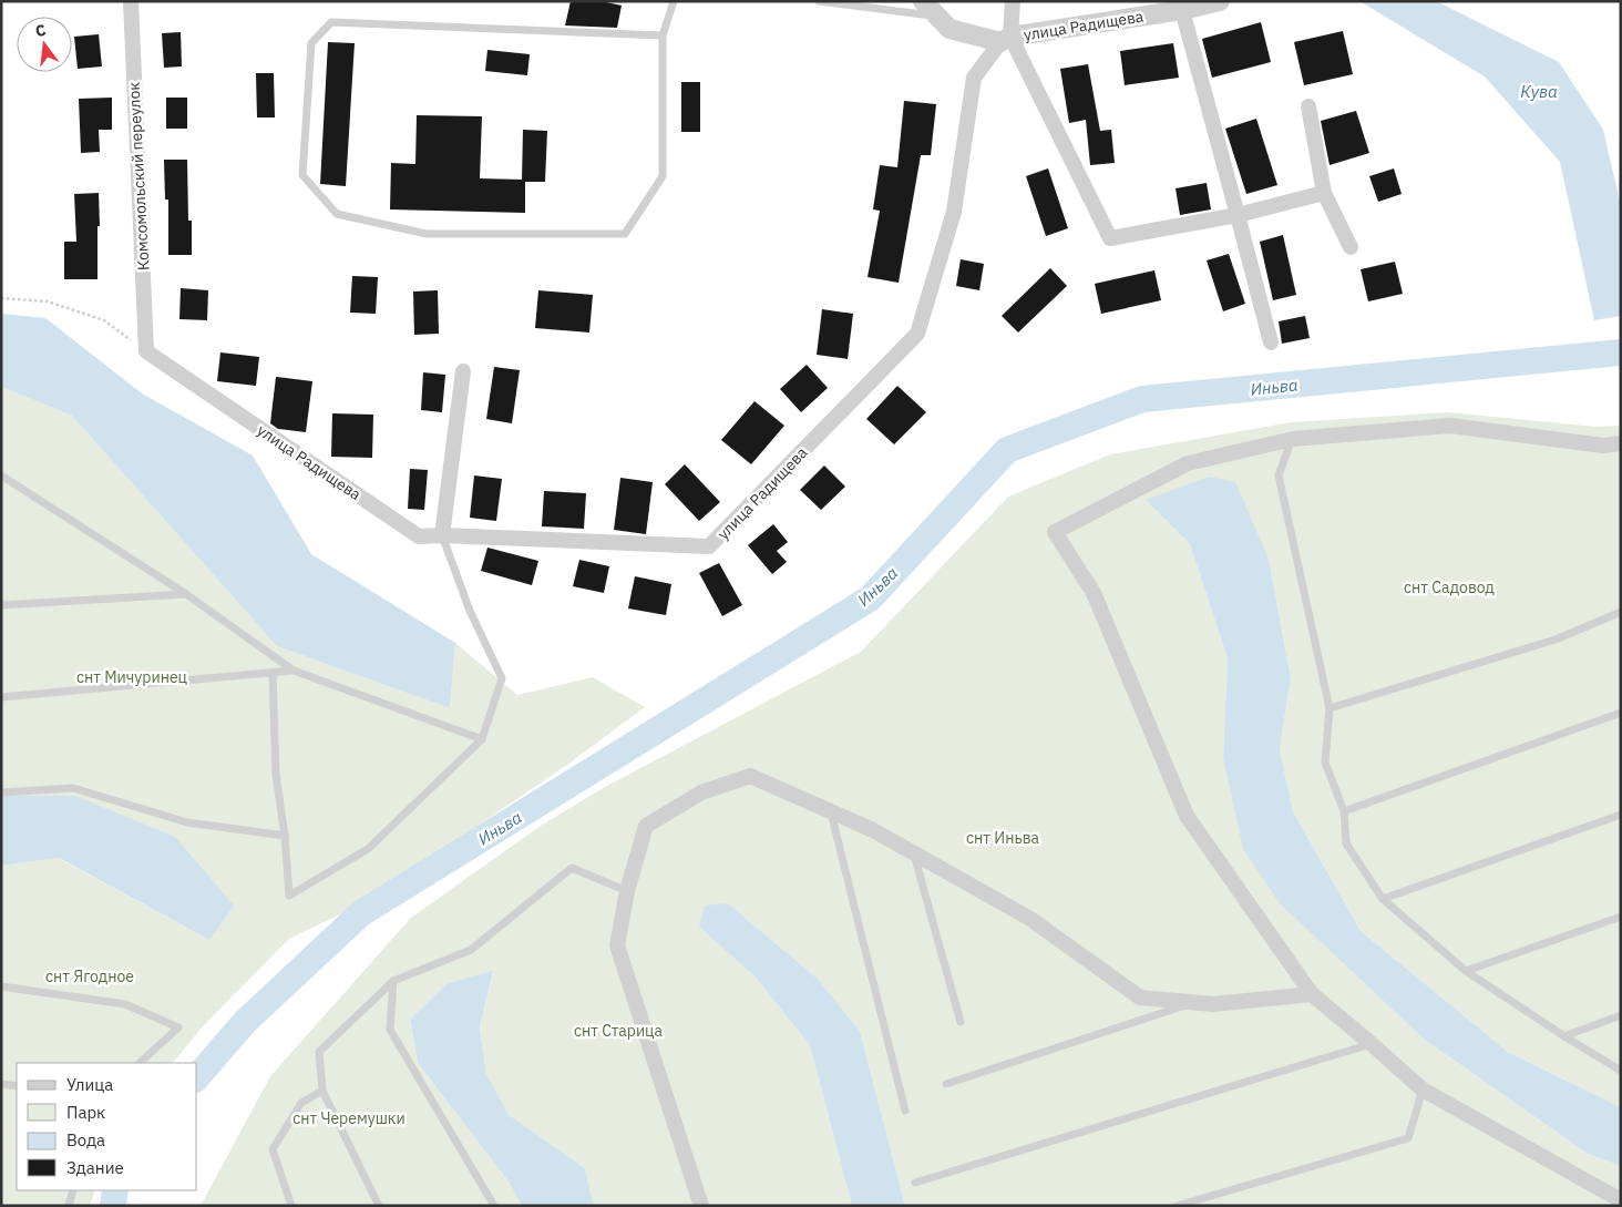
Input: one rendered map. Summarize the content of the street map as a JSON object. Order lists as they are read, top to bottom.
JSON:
{
  "streets": {
    "street": ["улица Радищева", "Комсомольский переулок"]
  },
  "crossings": [
    ["улица Радищева", "Комсомольский переулок"]
  ],
  "water": ["Кува", "Иньва"],
  "parks": [
    "снт Садовод",
    "снт Мичуринец",
    "снт Иньва",
    "снт Ягодное",
    "снт Старица",
    "снт Черемушки"
  ],
  "legend": [
    "Улица",
    "Парк",
    "Вода",
    "Здание"
  ],
  "north": "top"
}
